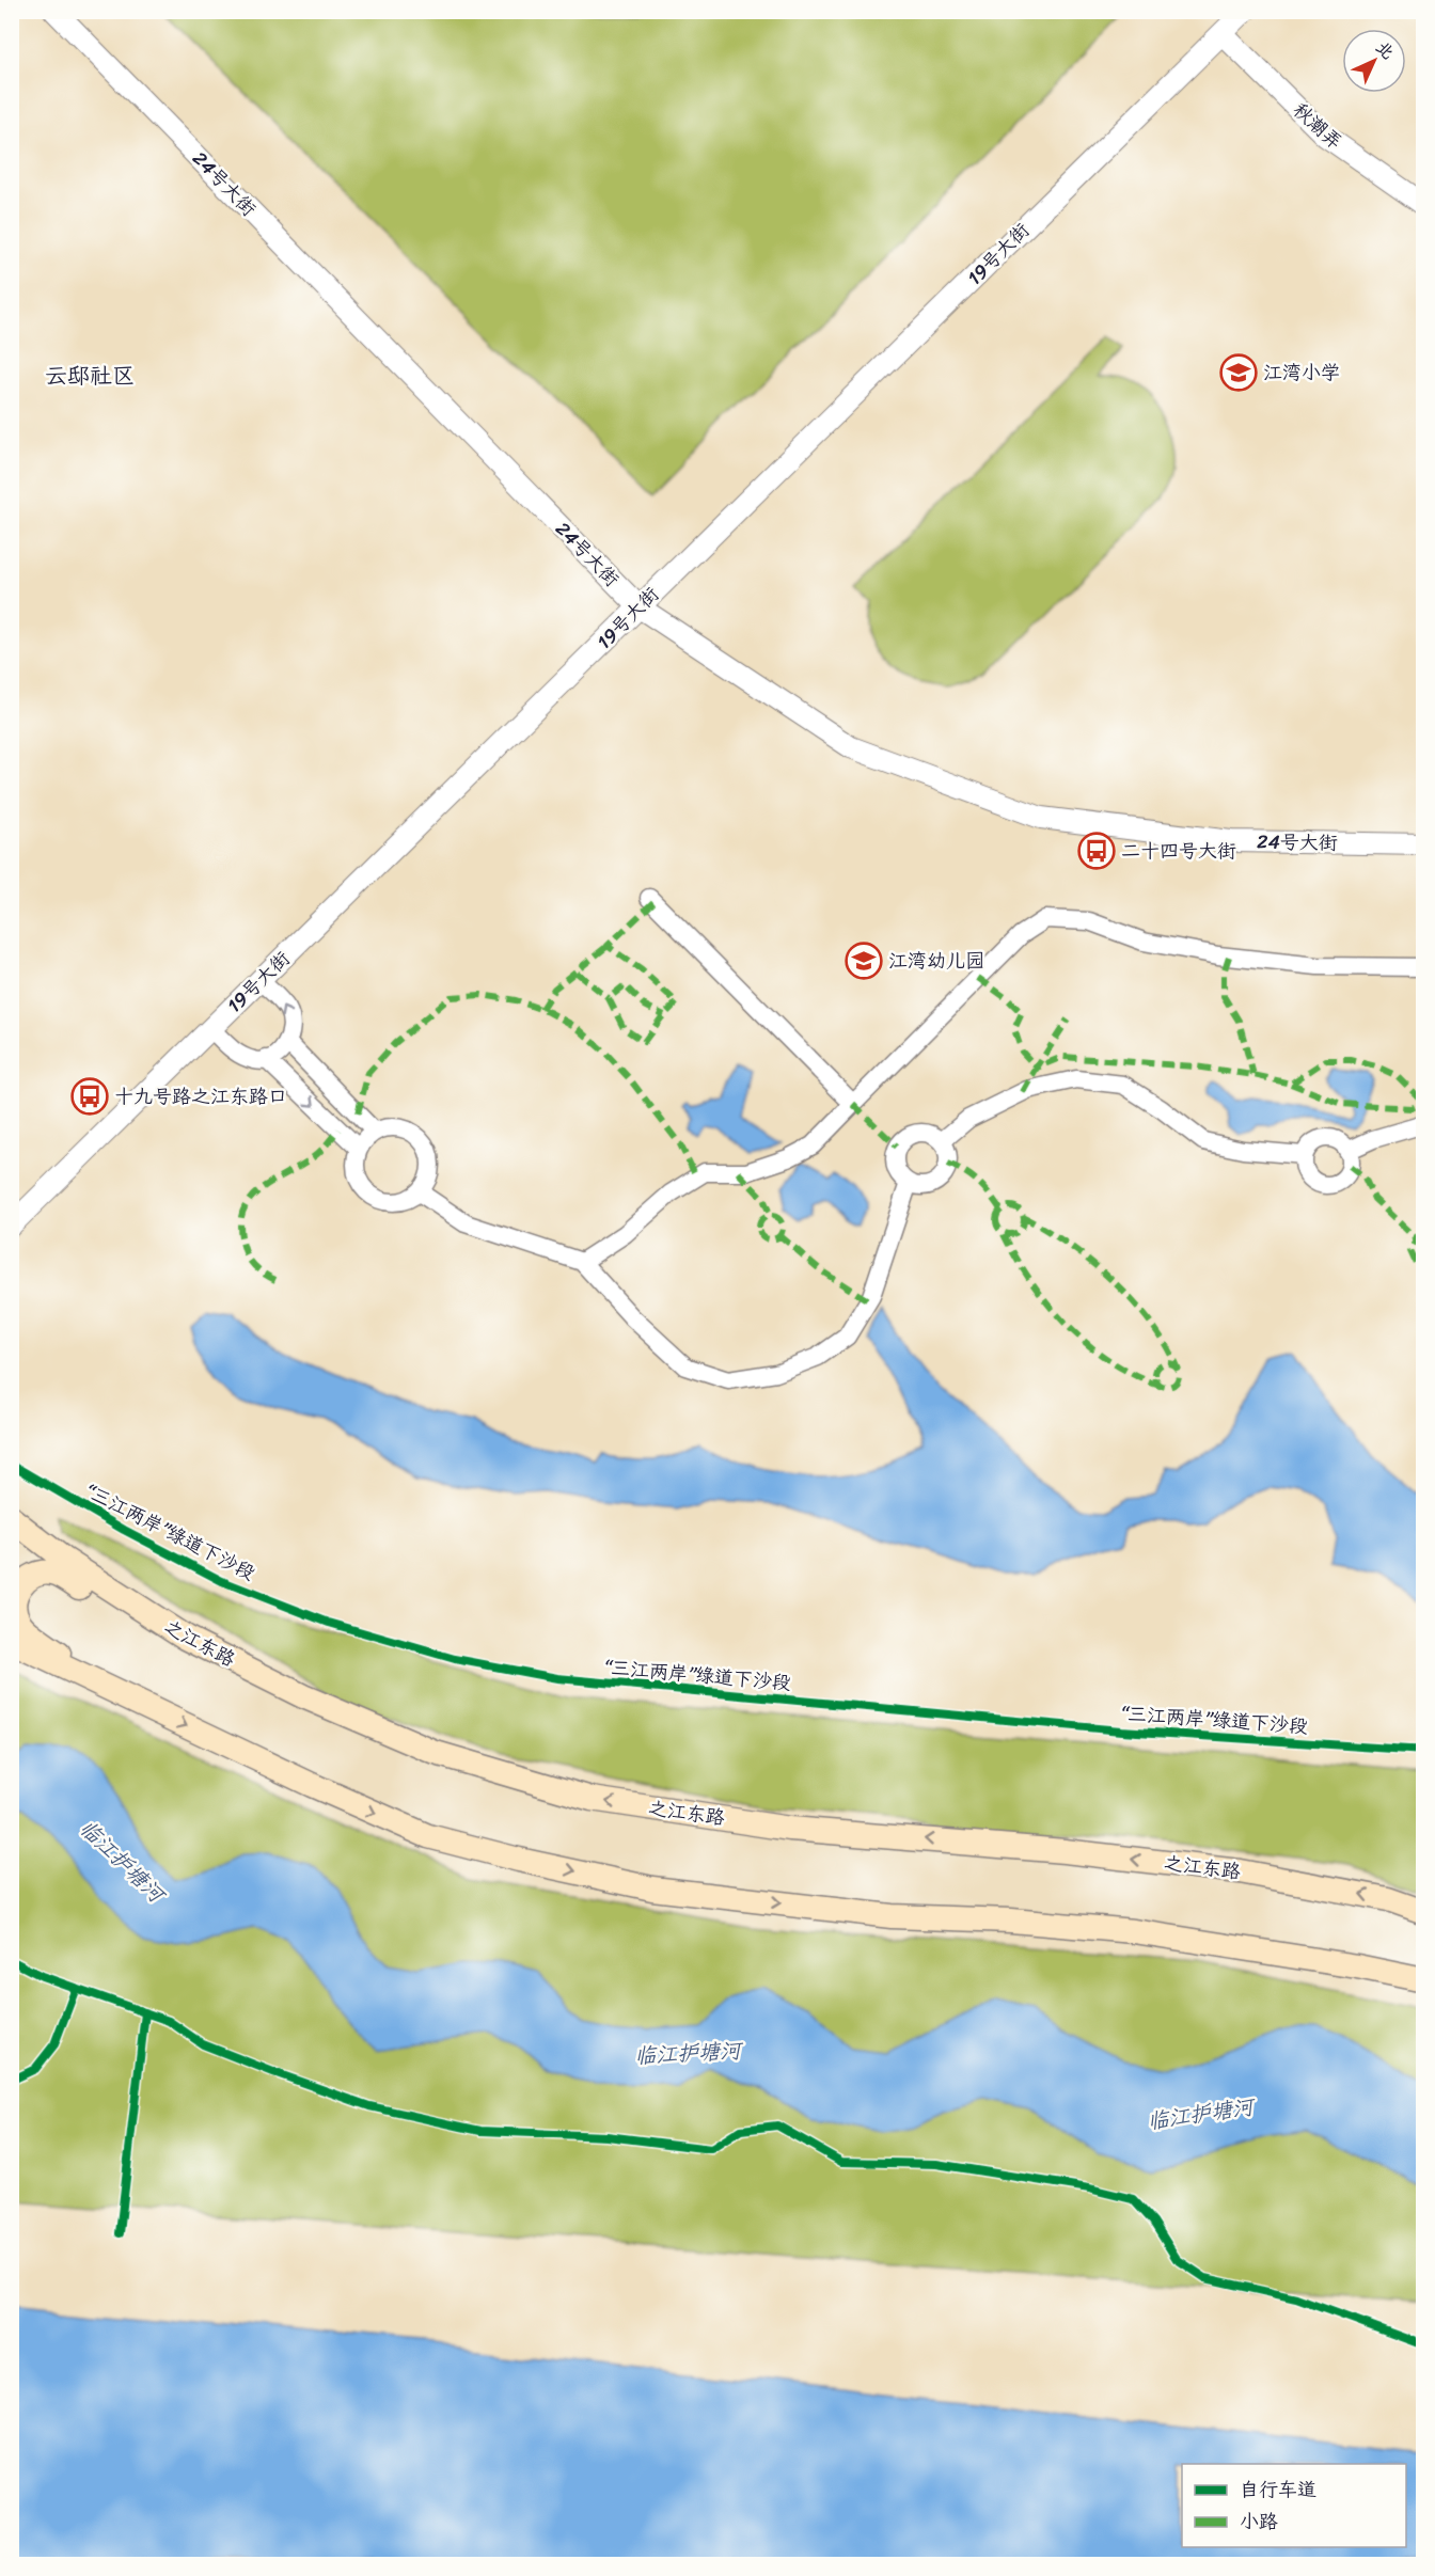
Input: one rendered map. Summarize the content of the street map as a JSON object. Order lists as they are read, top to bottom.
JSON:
{
  "streets": {
    "main road": ["之江东路"],
    "street": ["秋潮弄", "24号大街", "19号大街"],
    "cycle path": ["“三江两岸”绿道下沙段"]
  },
  "crossings": [
    ["秋潮弄", "19号大街"],
    ["24号大街", "19号大街"]
  ],
  "districts": ["云邸社区"],
  "water": ["临江护塘河"],
  "places": {
    "school or university": ["江湾小学", "江湾幼儿园"],
    "bus stop": ["二十四号大街", "十九号路之江东路口"]
  },
  "legend": ["自行车道", "小路"],
  "north": "top right"
}
